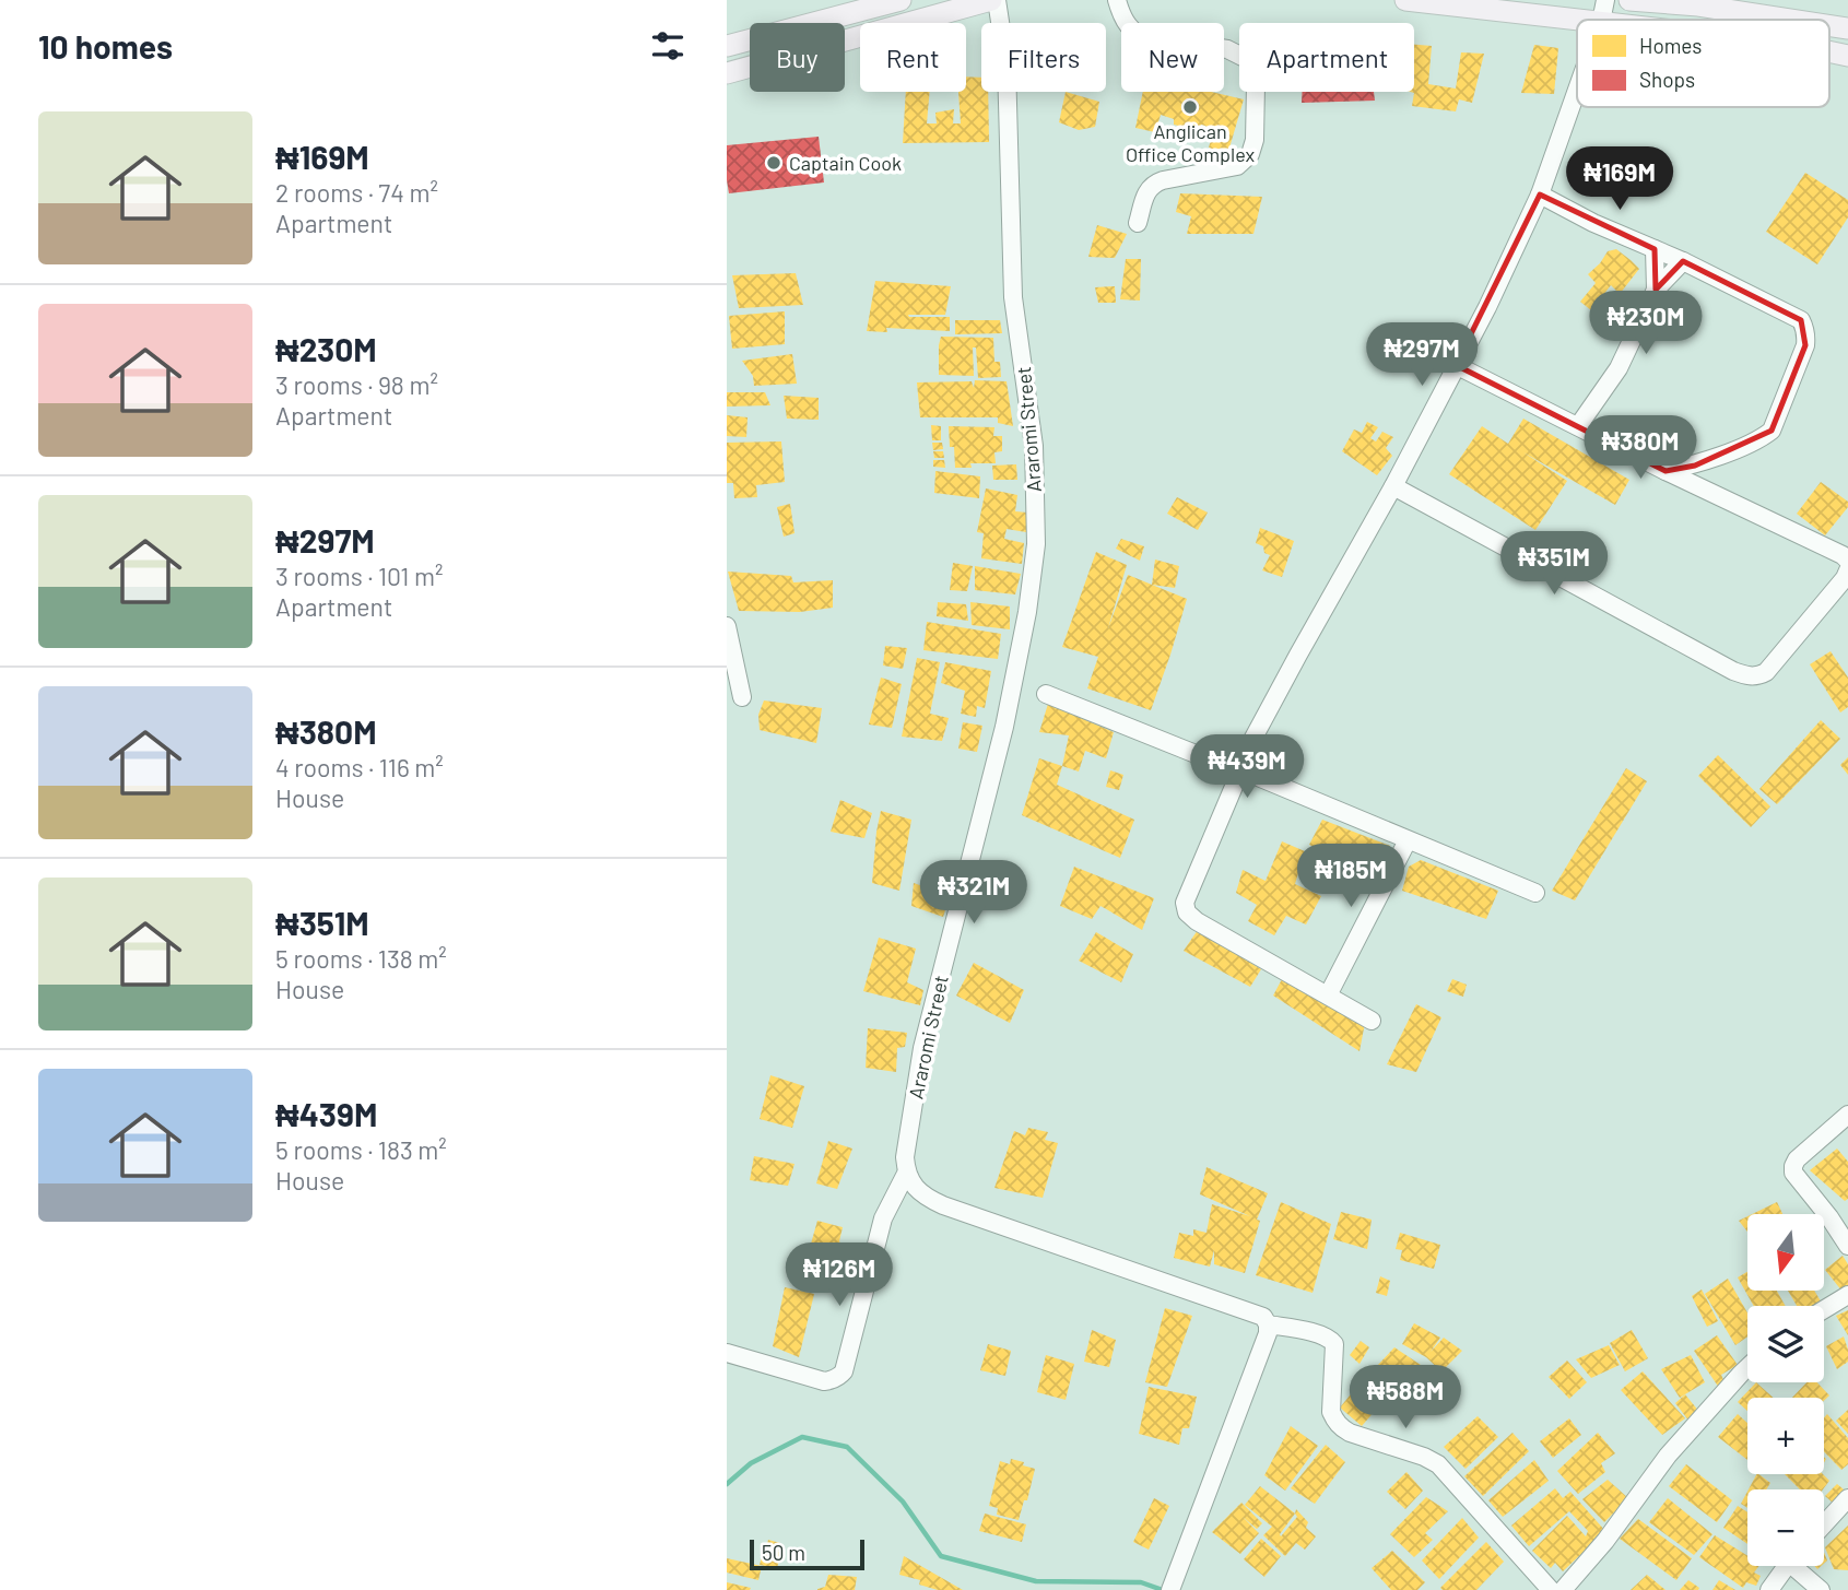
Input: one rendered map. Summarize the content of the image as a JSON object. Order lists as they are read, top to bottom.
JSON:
{
  "streets": {
    "street": ["Araromi Street"]
  },
  "places": ["Anglican Office Complex", "Captain Cook"],
  "legend": ["Homes", "Shops"],
  "scale_bar": "50 m",
  "north": "bottom",
  "page": {
    "heading": "10 homes",
    "chip": [
      "Buy",
      "Rent",
      "Filters",
      "New",
      "Apartment"
    ],
    "list": [
      {
        "name": "₦169M",
        "note": "2 rooms · 74 m² · Apartment"
      },
      {
        "name": "₦230M",
        "note": "3 rooms · 98 m² · Apartment"
      },
      {
        "name": "₦297M",
        "note": "3 rooms · 101 m² · Apartment"
      },
      {
        "name": "₦380M",
        "note": "4 rooms · 116 m² · House"
      },
      {
        "name": "₦351M",
        "note": "5 rooms · 138 m² · House"
      },
      {
        "name": "₦439M",
        "note": "5 rooms · 183 m² · House"
      }
    ],
    "price": [
      "₦169M",
      "₦230M",
      "₦297M",
      "₦380M",
      "₦351M",
      "₦439M",
      "₦185M",
      "₦321M",
      "₦126M",
      "₦588M"
    ],
    "map_buttons": ["+", "−"],
    "scale": "50 m"
  }
}
